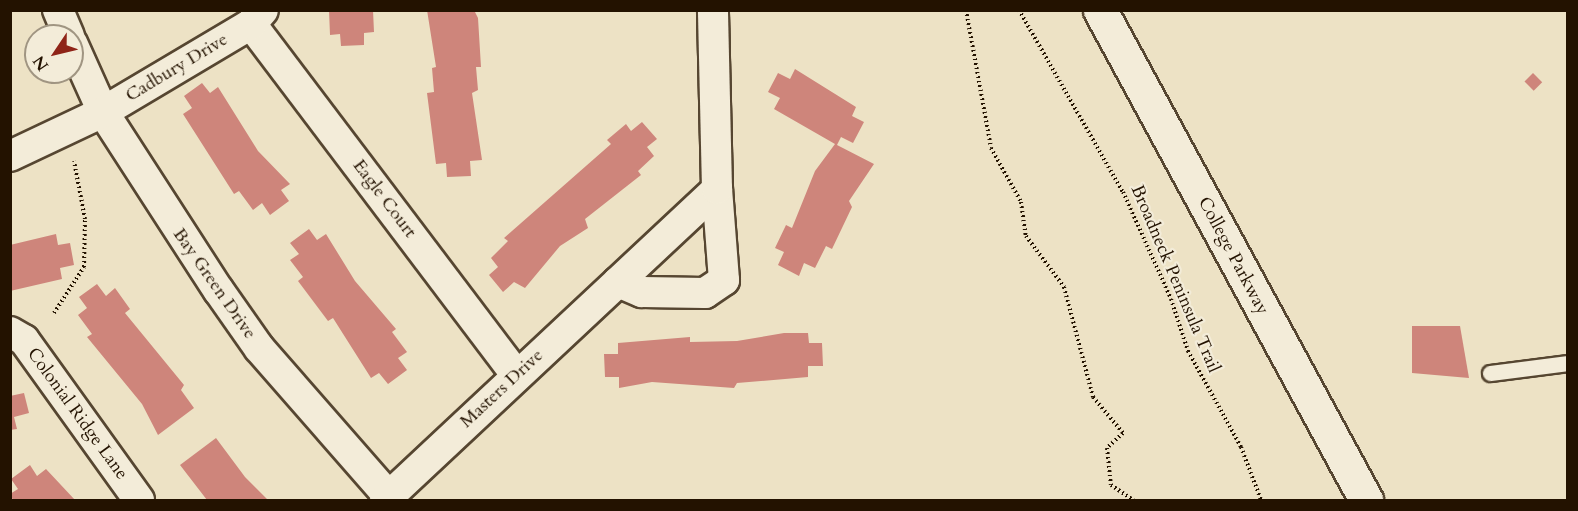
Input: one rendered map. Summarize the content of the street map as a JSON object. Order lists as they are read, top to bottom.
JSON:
{
  "streets": {
    "main road": ["College Parkway"],
    "street": [
      "Cadbury Drive",
      "Eagle Court",
      "Bay Green Drive",
      "Masters Drive",
      "Colonial Ridge Lane"
    ],
    "path": ["Broadneck Peninsula Trail"]
  },
  "crossings": [
    ["Cadbury Drive", "Eagle Court"],
    ["Cadbury Drive", "Bay Green Drive"],
    ["Eagle Court", "Masters Drive"],
    ["Bay Green Drive", "Masters Drive"]
  ],
  "north": "bottom left"
}
